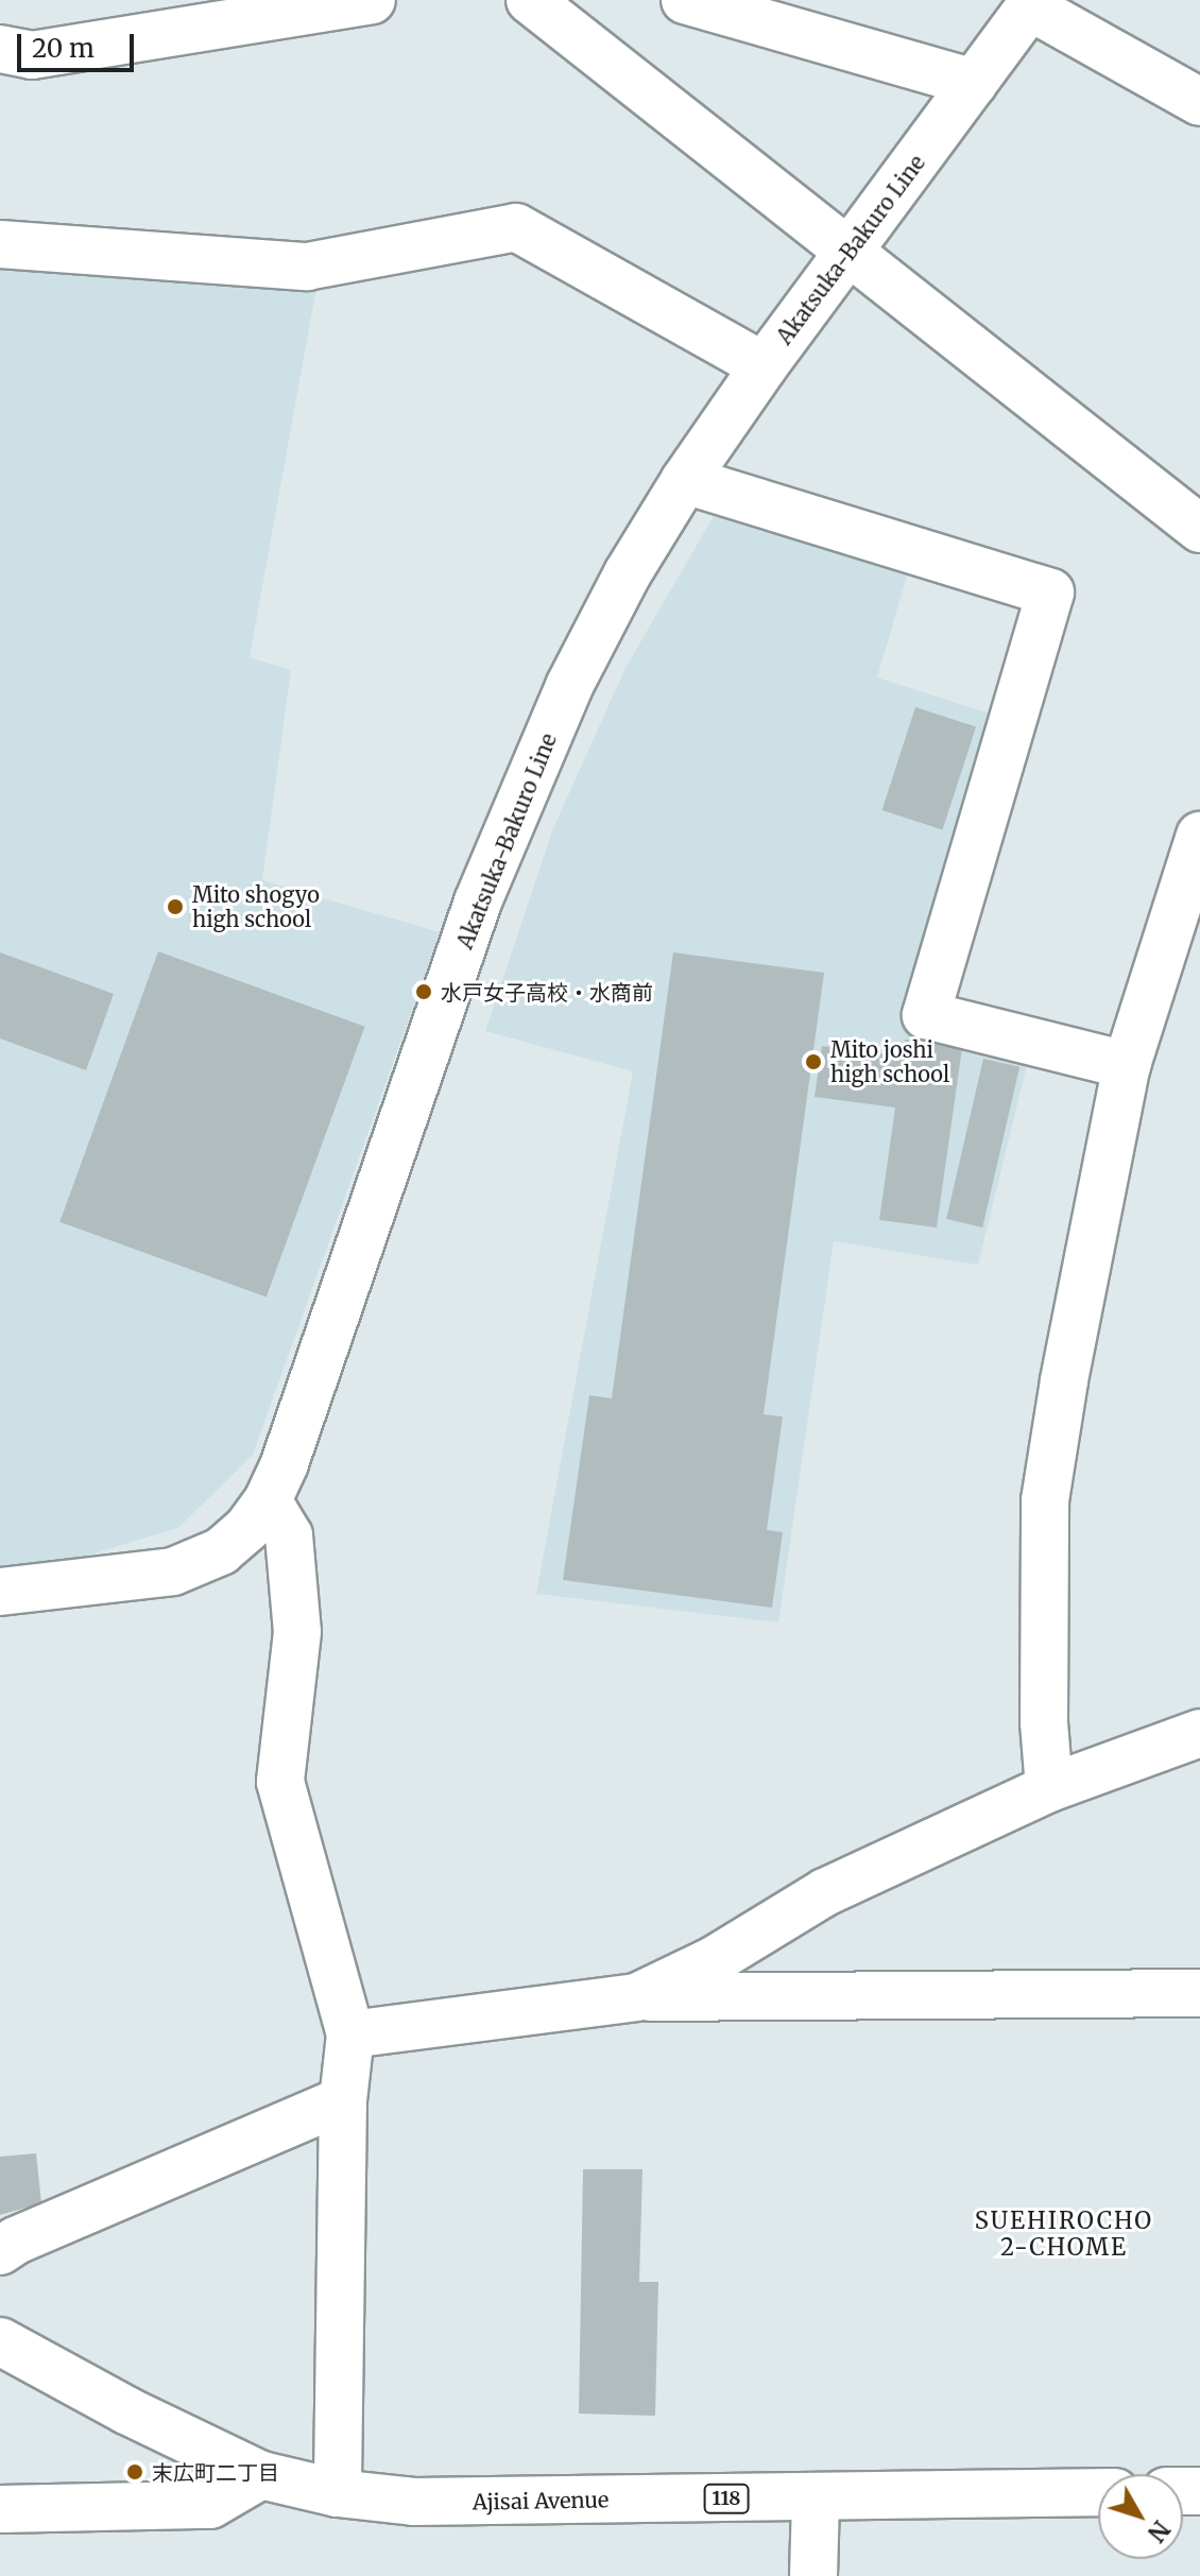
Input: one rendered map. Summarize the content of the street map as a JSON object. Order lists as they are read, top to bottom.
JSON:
{
  "streets": {
    "main road": ["Akatsuka-Bakuro Line", "118", "Ajisai Avenue"]
  },
  "districts": ["SUEHIROCHO 2-CHOME"],
  "places": [
    "Mito shogyo high school",
    "水戸女子高校・水商前",
    "Mito joshi high school",
    "末広町二丁目"
  ],
  "scale_bar": "20 m",
  "north": "bottom right"
}
